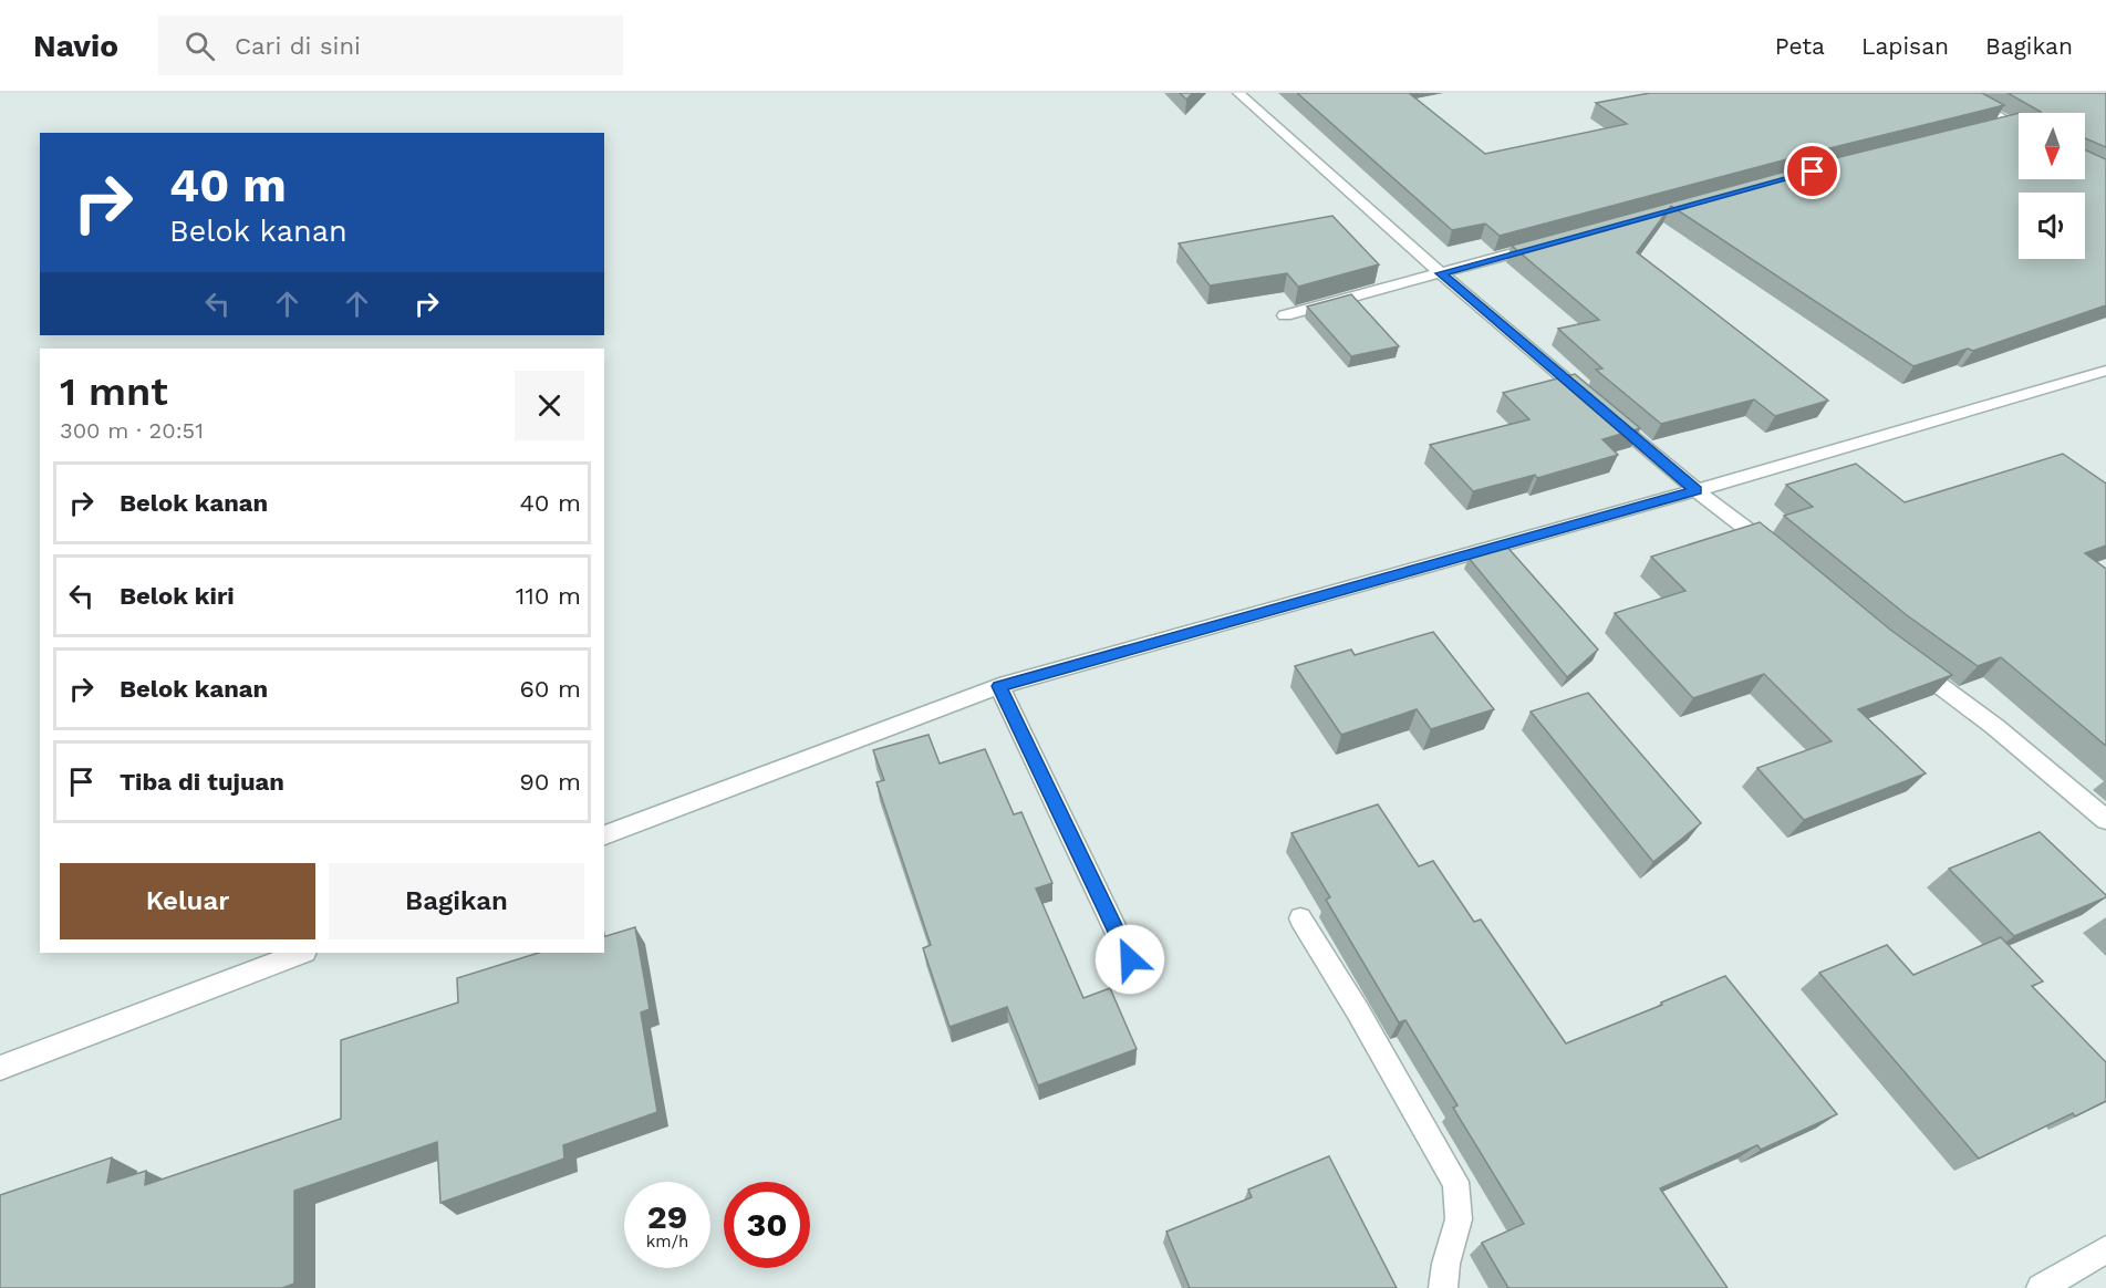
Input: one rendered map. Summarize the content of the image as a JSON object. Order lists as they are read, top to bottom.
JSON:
{
  "north": "bottom",
  "page": {
    "header": "Navio",
    "search": "Cari di sini",
    "nav": ["Peta", "Lapisan", "Bagikan"],
    "turn": ["40 m", "Belok kanan"],
    "heading": ["1 mnt", "300 m · 20:51"],
    "list": [
      {
        "name": "Belok kanan",
        "value": "40 m"
      },
      {
        "name": "Belok kiri",
        "value": "110 m"
      },
      {
        "name": "Belok kanan",
        "value": "60 m"
      },
      {
        "name": "Tiba di tujuan",
        "value": "90 m"
      }
    ],
    "buttons": ["Keluar", "Bagikan"],
    "speed": "29 km/h",
    "limit": "30"
  }
}
